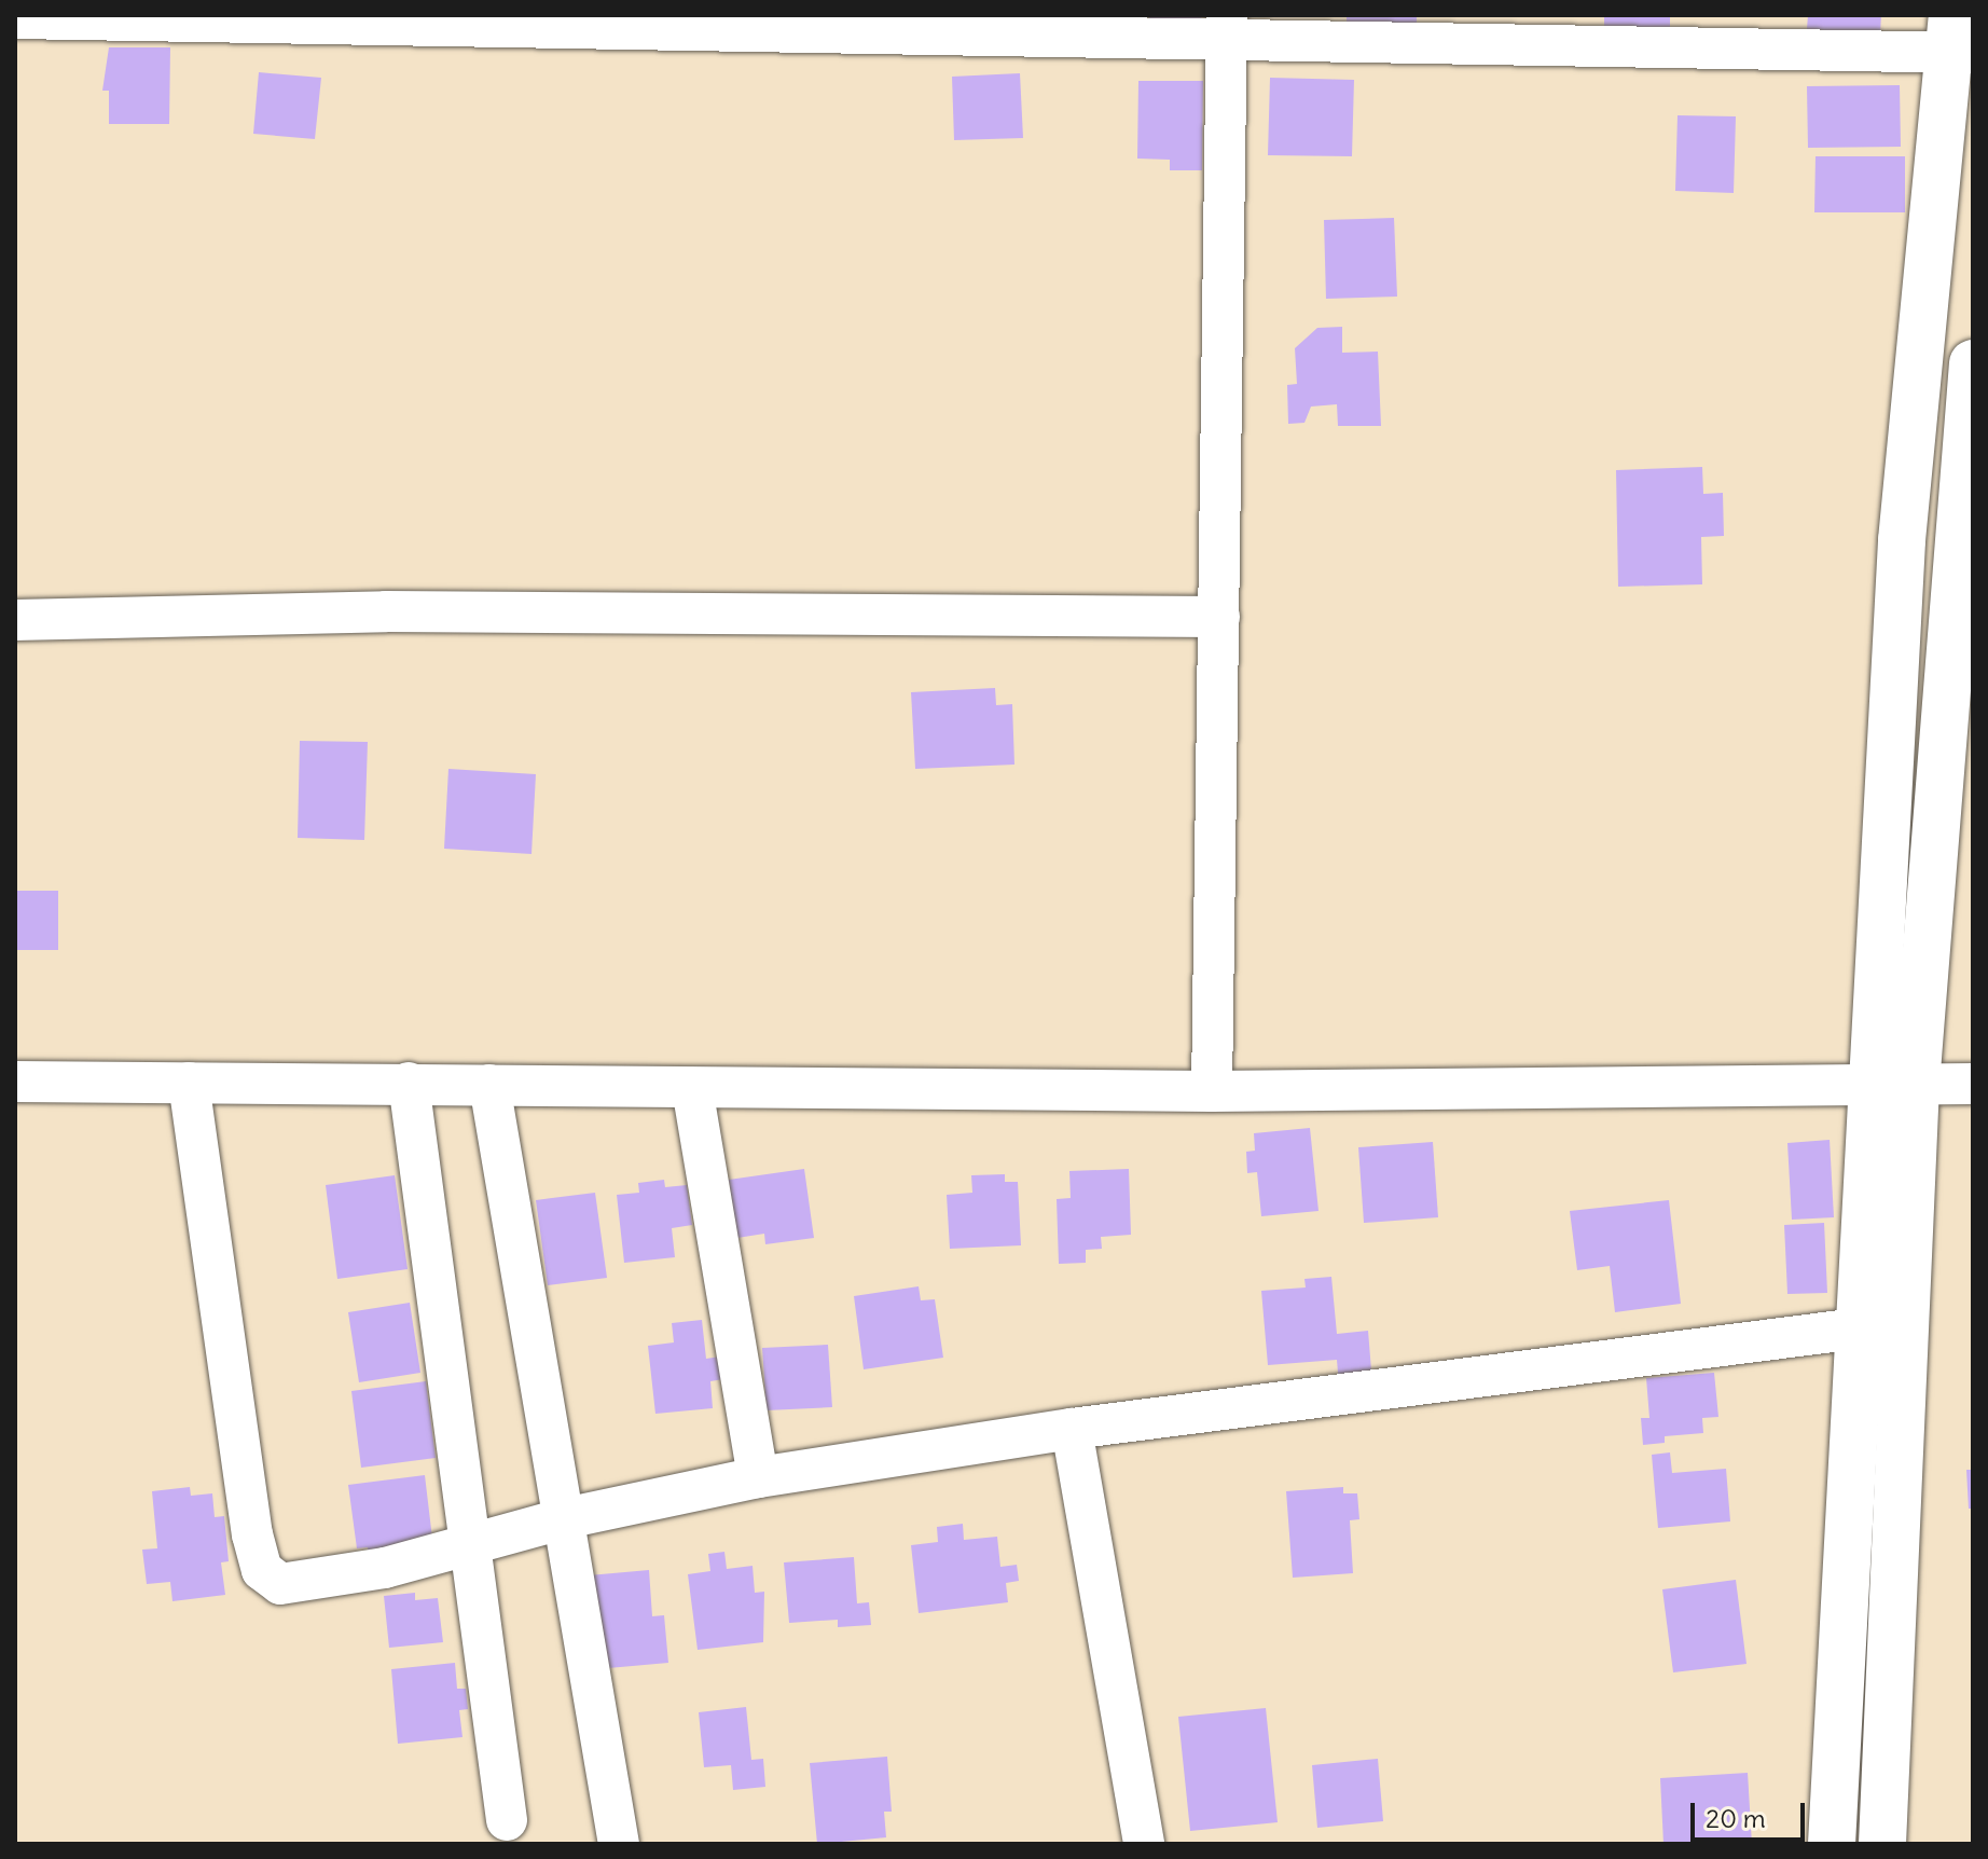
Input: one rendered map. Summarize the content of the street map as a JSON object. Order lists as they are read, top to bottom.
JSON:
{
  "scale_bar": "20 m"
}
